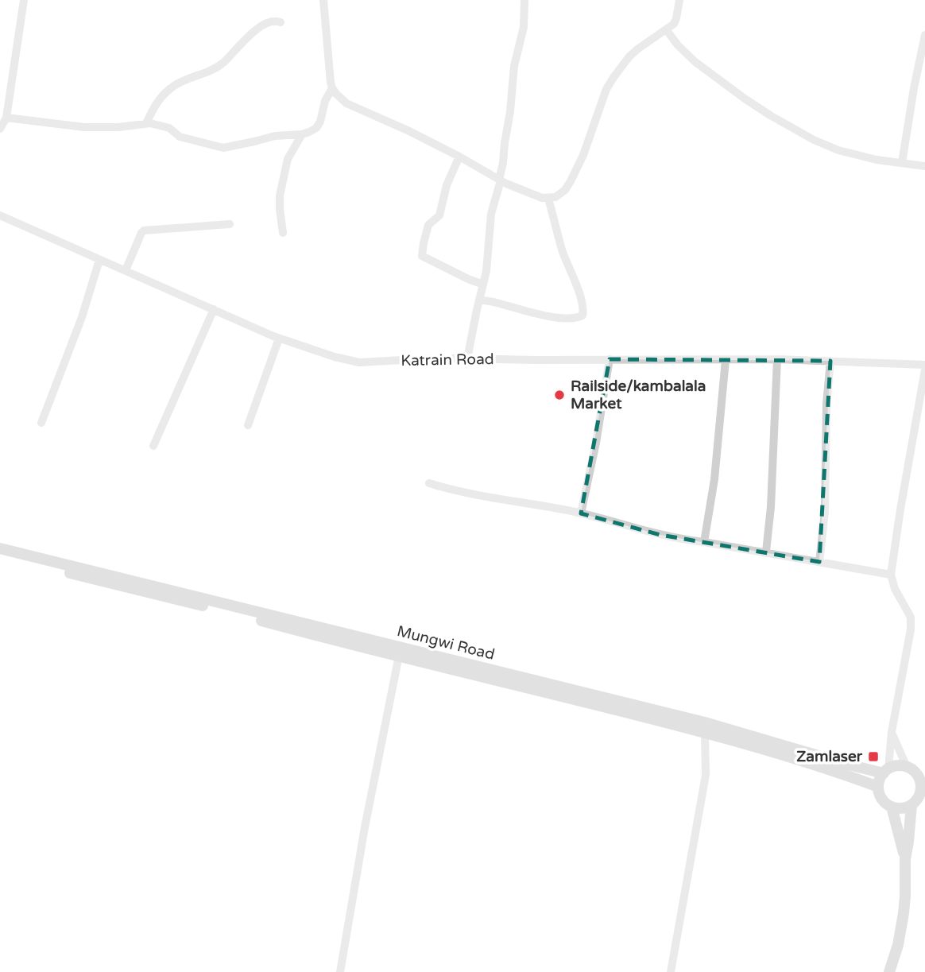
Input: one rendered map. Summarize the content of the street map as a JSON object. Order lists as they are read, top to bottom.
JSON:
{
  "streets": {
    "main road": ["Mungwi Road"],
    "street": ["Katrain Road"]
  },
  "places": {
    "other": ["Railside/kambalala Market"],
    "transit": ["Zamlaser"]
  }
}
